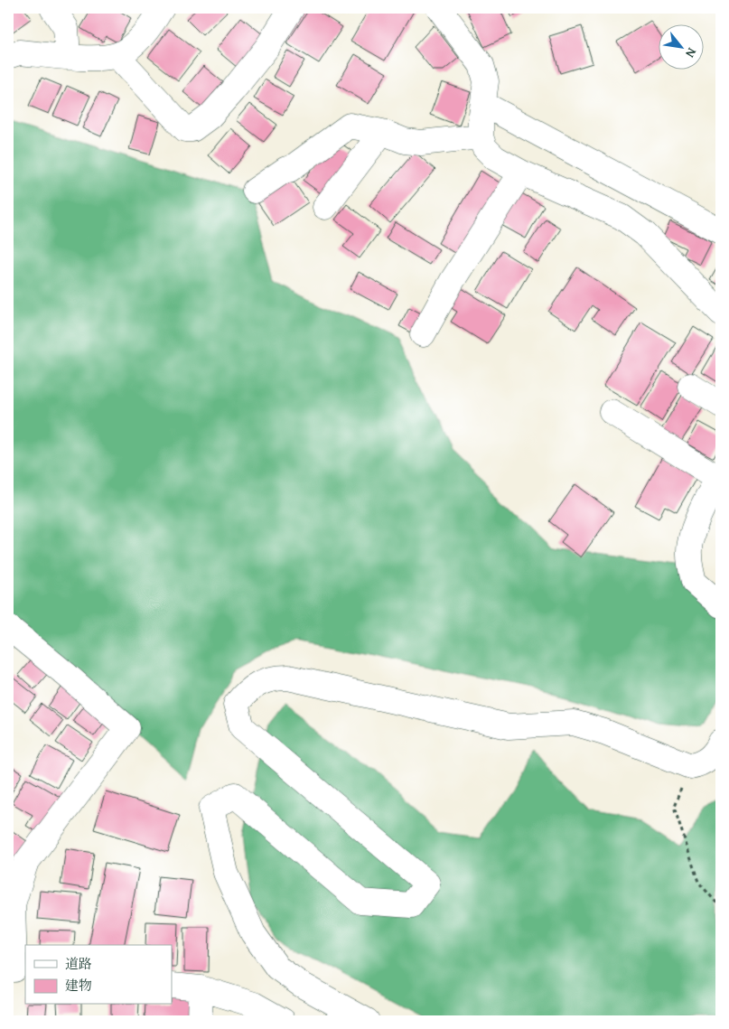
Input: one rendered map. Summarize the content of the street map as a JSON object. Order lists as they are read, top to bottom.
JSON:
{
  "legend": ["道路", "建物"],
  "north": "bottom right"
}
